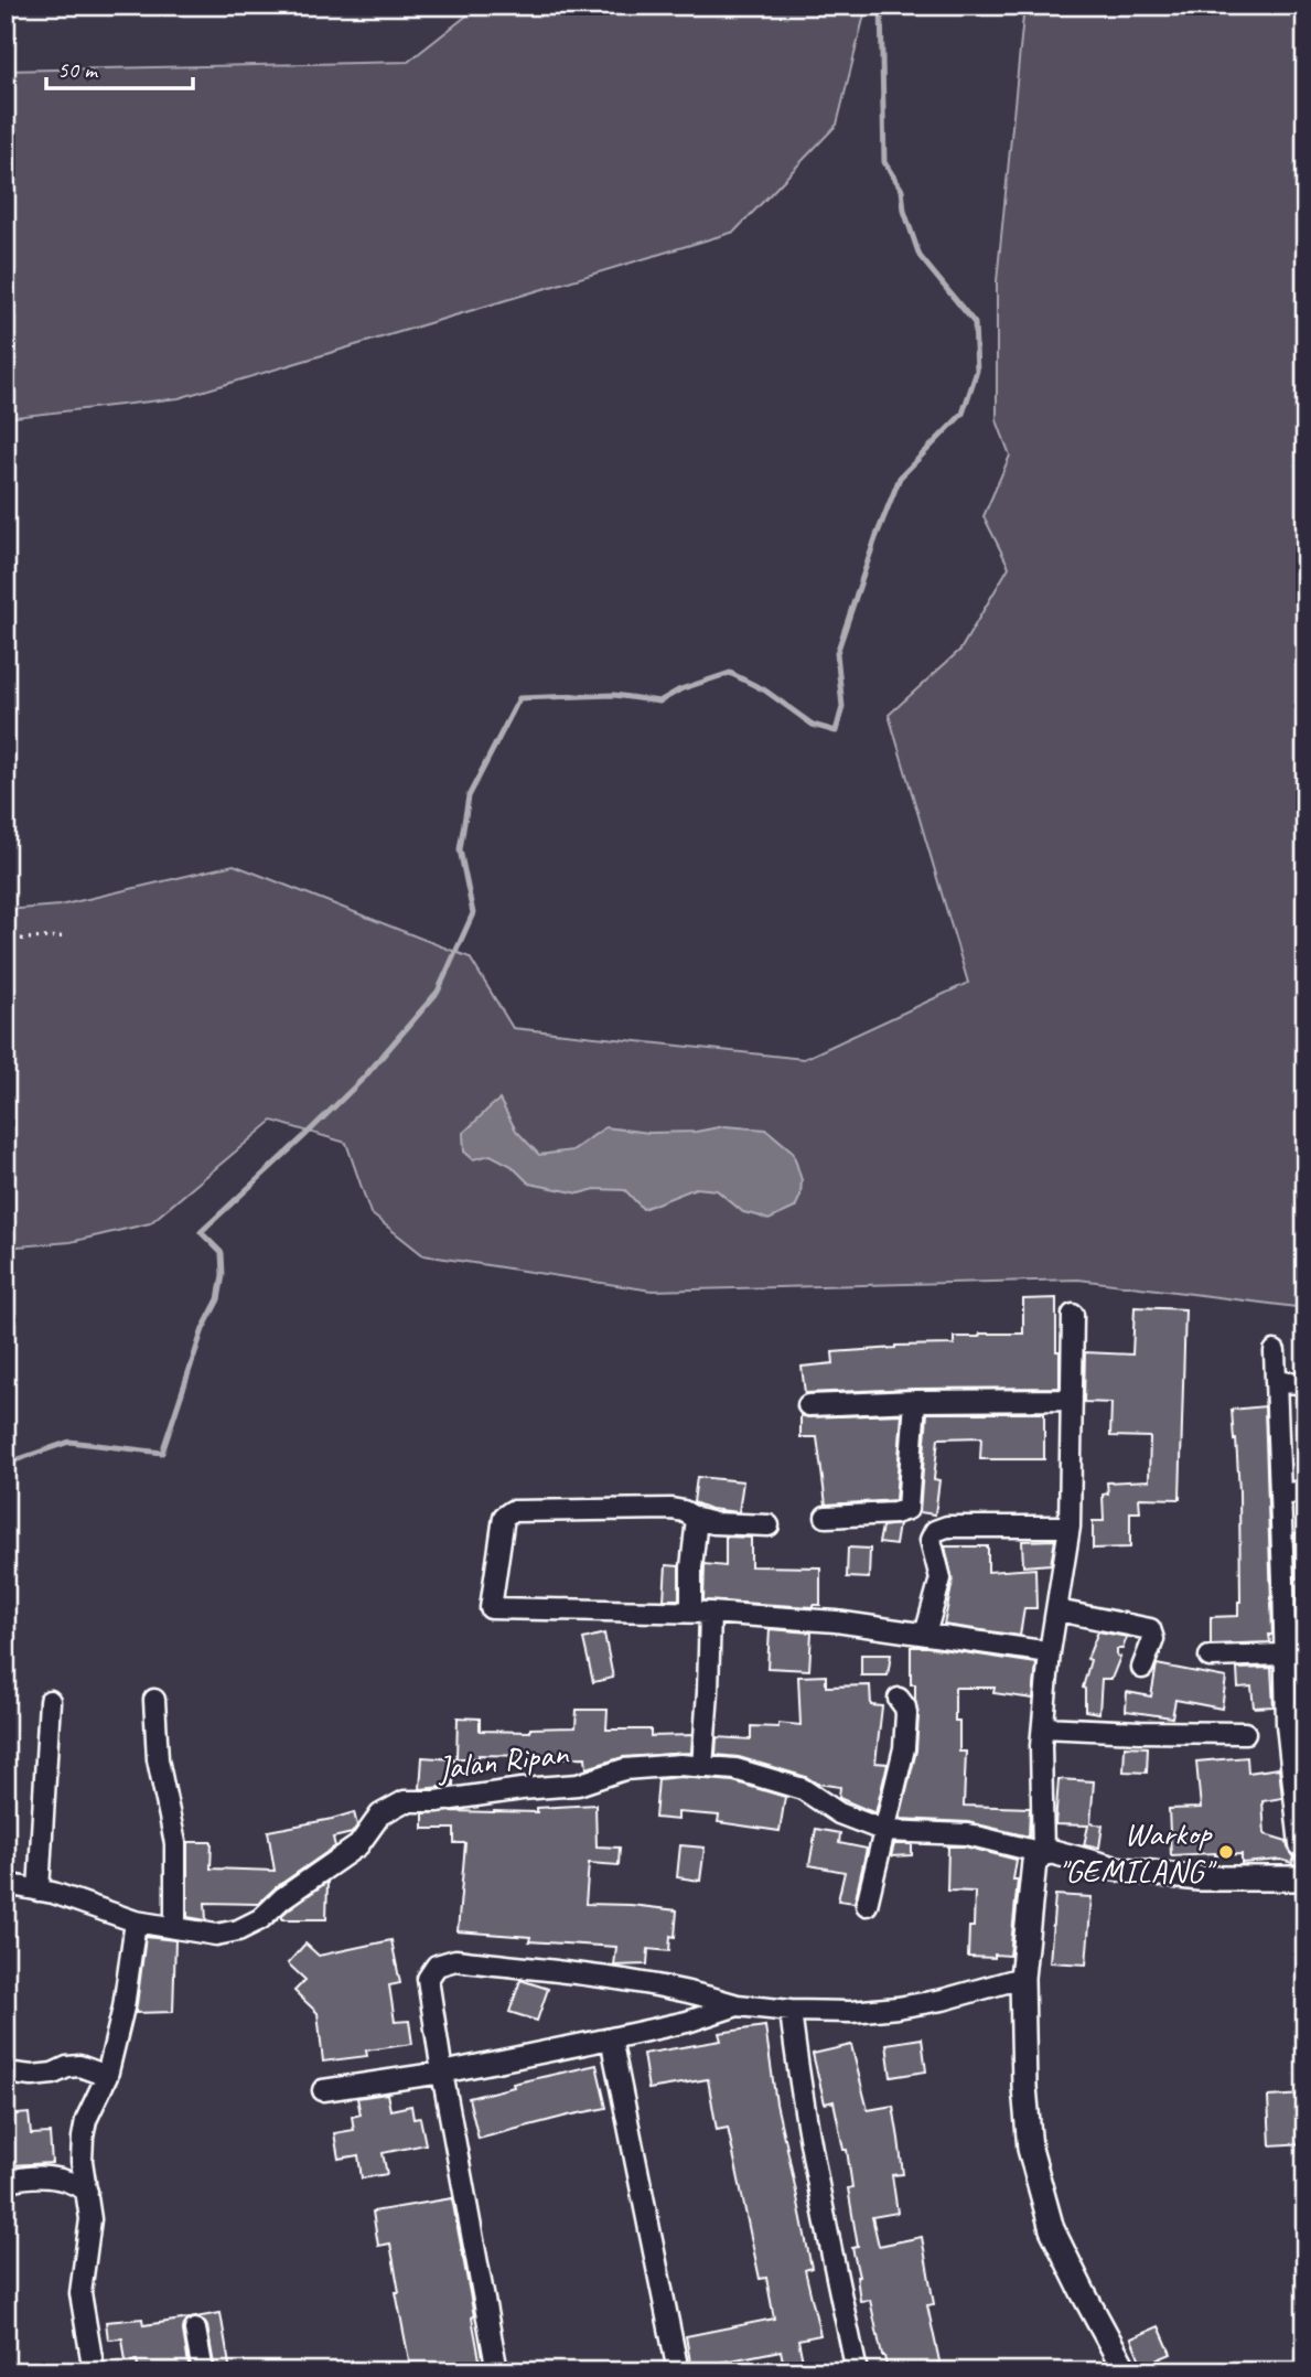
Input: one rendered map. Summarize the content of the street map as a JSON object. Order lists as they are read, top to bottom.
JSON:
{
  "streets": {
    "street": ["Jalan Ripan"]
  },
  "places": ["Warkop \"GEMILANG\""],
  "scale_bar": "50 m"
}
